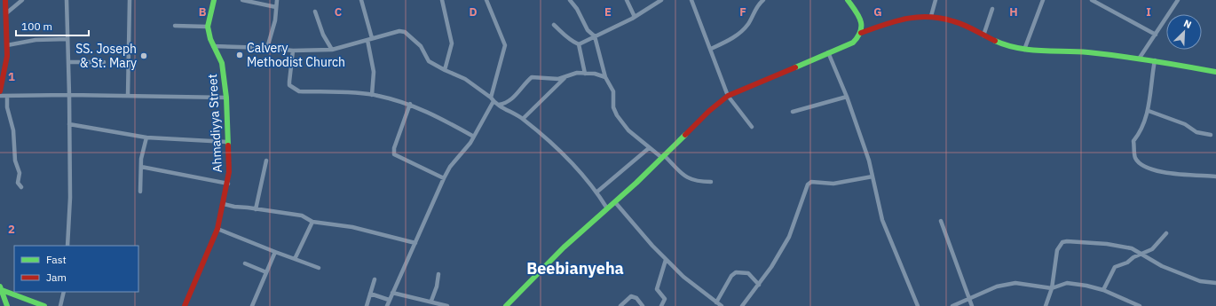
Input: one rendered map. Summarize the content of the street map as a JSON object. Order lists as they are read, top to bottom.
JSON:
{
  "streets": {
    "street": ["Ahmadiyya Street"]
  },
  "districts": ["Beebianyeha"],
  "places": ["Calvery Methodist Church", "SS. Joseph & St. Mary"],
  "legend": ["Fast", "Jam"],
  "scale_bar": "100 m",
  "north": "top right",
  "grid": {
    "columns": [
      "B",
      "C",
      "D",
      "E",
      "F",
      "G",
      "H",
      "I"
    ],
    "rows": ["1", "2"]
  }
}
